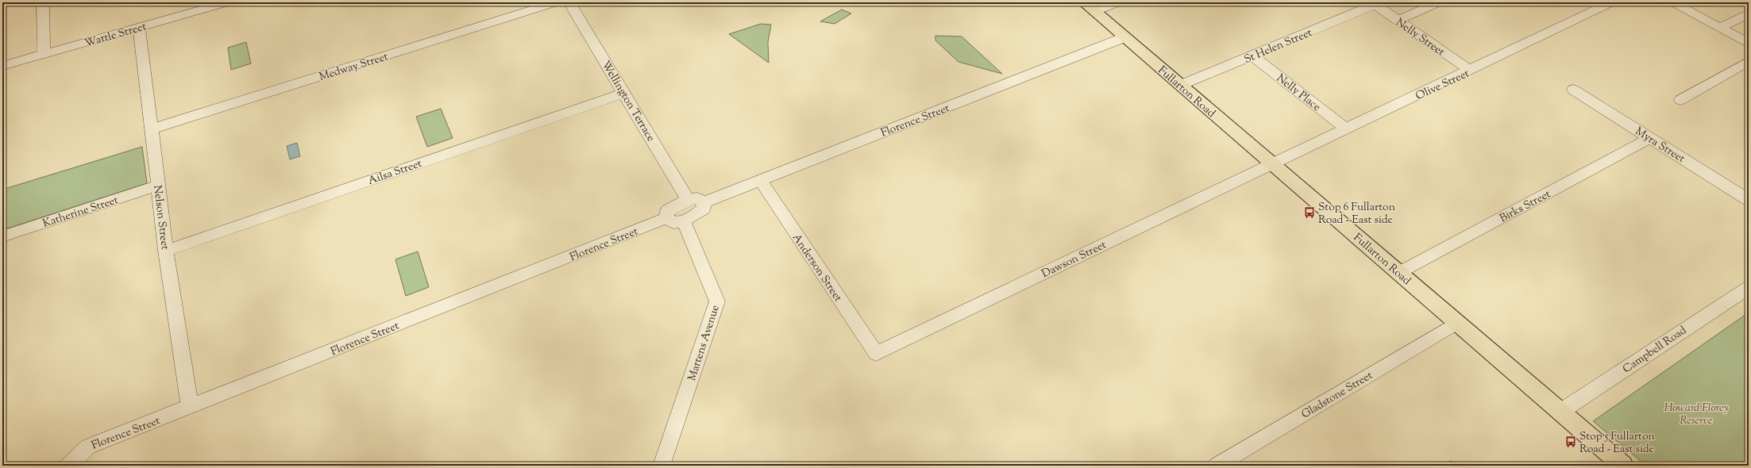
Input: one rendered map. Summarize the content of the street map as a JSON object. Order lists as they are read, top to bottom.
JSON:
{
  "streets": {
    "main road": ["Fullarton Road"],
    "street": [
      "Wattle Street",
      "Nelly Street",
      "St Helen Street",
      "Medway Street",
      "Olive Street",
      "Nelly Place",
      "Wellington Terrace",
      "Florence Street",
      "Myra Street",
      "Ailsa Street",
      "Birks Street",
      "Katherine Street",
      "Nelson Street",
      "Dawson Street",
      "Anderson Street",
      "Martens Avenue",
      "Campbell Road",
      "Gladstone Street"
    ]
  },
  "crossings": [
    ["Wattle Street", "Nelson Street"],
    ["Nelly Street", "St Helen Street"],
    ["Nelly Street", "Olive Street"],
    ["St Helen Street", "Fullarton Road"],
    ["St Helen Street", "Nelly Place"],
    ["Medway Street", "Nelson Street"],
    ["Olive Street", "Fullarton Road"],
    ["Olive Street", "Nelly Place"],
    ["Olive Street", "Dawson Street"],
    ["Fullarton Road", "Florence Street"],
    ["Fullarton Road", "Birks Street"],
    ["Fullarton Road", "Dawson Street"],
    ["Fullarton Road", "Campbell Road"],
    ["Fullarton Road", "Gladstone Street"],
    ["Wellington Terrace", "Ailsa Street"],
    ["Florence Street", "Nelson Street"],
    ["Florence Street", "Anderson Street"],
    ["Myra Street", "Birks Street"],
    ["Ailsa Street", "Nelson Street"],
    ["Katherine Street", "Nelson Street"],
    ["Dawson Street", "Anderson Street"]
  ],
  "parks": ["Howard Florey Reserve"],
  "places": {
    "bus stop": ["Stop 6 Fullarton Road - East side", "Stop 5 Fullarton Road - East side"]
  }
}
